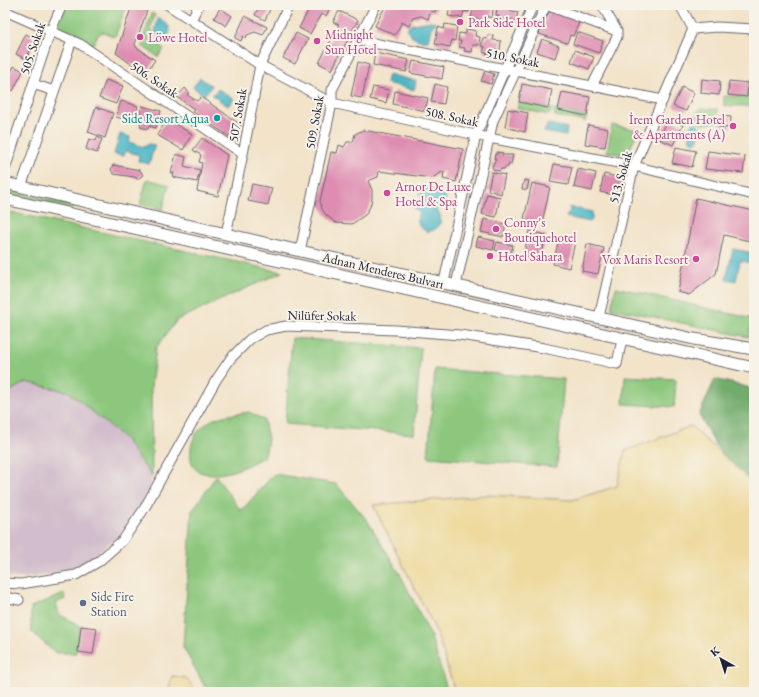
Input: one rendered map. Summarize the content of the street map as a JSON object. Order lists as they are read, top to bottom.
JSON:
{
  "streets": {
    "main road": ["Adnan Menderes Bulvarı"],
    "street": [
      "505. Sokak",
      "510. Sokak",
      "506. Sokak",
      "507. Sokak",
      "508. Sokak",
      "509. Sokak",
      "513. Sokak",
      "Nilüfer Sokak"
    ]
  },
  "crossings": [
    ["505. Sokak", "506. Sokak"],
    ["510. Sokak", "509. Sokak"],
    ["510. Sokak", "513. Sokak"],
    ["506. Sokak", "507. Sokak"],
    ["507. Sokak", "508. Sokak"],
    ["507. Sokak", "Adnan Menderes Bulvarı"],
    ["508. Sokak", "509. Sokak"],
    ["508. Sokak", "513. Sokak"],
    ["509. Sokak", "Adnan Menderes Bulvarı"],
    ["513. Sokak", "Adnan Menderes Bulvarı"],
    ["Adnan Menderes Bulvarı", "Nilüfer Sokak"]
  ],
  "places": [
    "Park Side Hotel",
    "Löwe Hotel",
    "Midnight Sun Hotel",
    "Side Resort Aqua",
    "İrem Garden Hotel & Apartments (A)",
    "Arnor De Luxe Hotel & Spa",
    "Conny's Boutiquehotel",
    "Hotel Sahara",
    "Vox Maris Resort",
    "Side Fire Station"
  ],
  "north": "top left"
}
